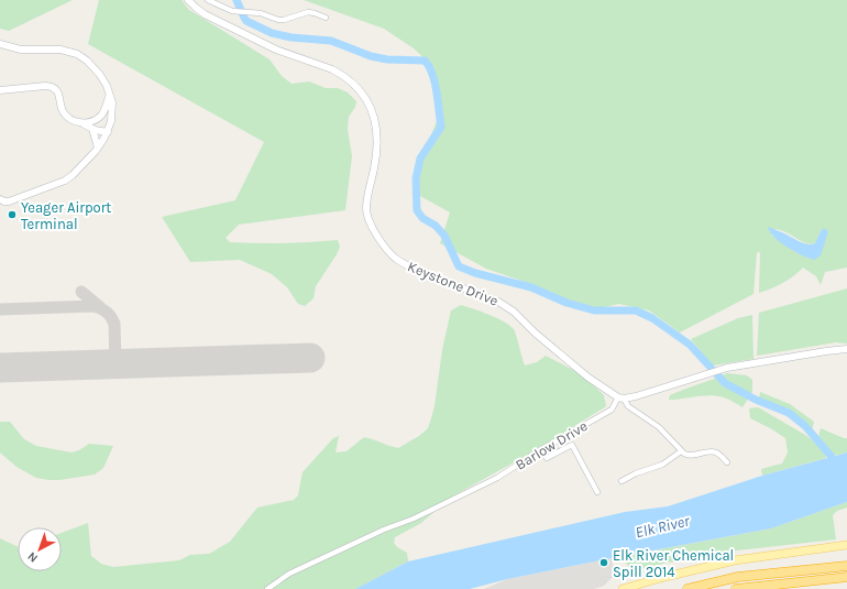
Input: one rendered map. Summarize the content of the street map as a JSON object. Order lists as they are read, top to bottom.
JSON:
{
  "streets": {
    "street": ["Keystone Drive", "Barlow Drive"]
  },
  "crossings": [
    ["Keystone Drive", "Barlow Drive"]
  ],
  "water": ["Elk River"],
  "places": ["Yeager Airport Terminal", "Elk River Chemical Spill 2014"],
  "north": "bottom left"
}
